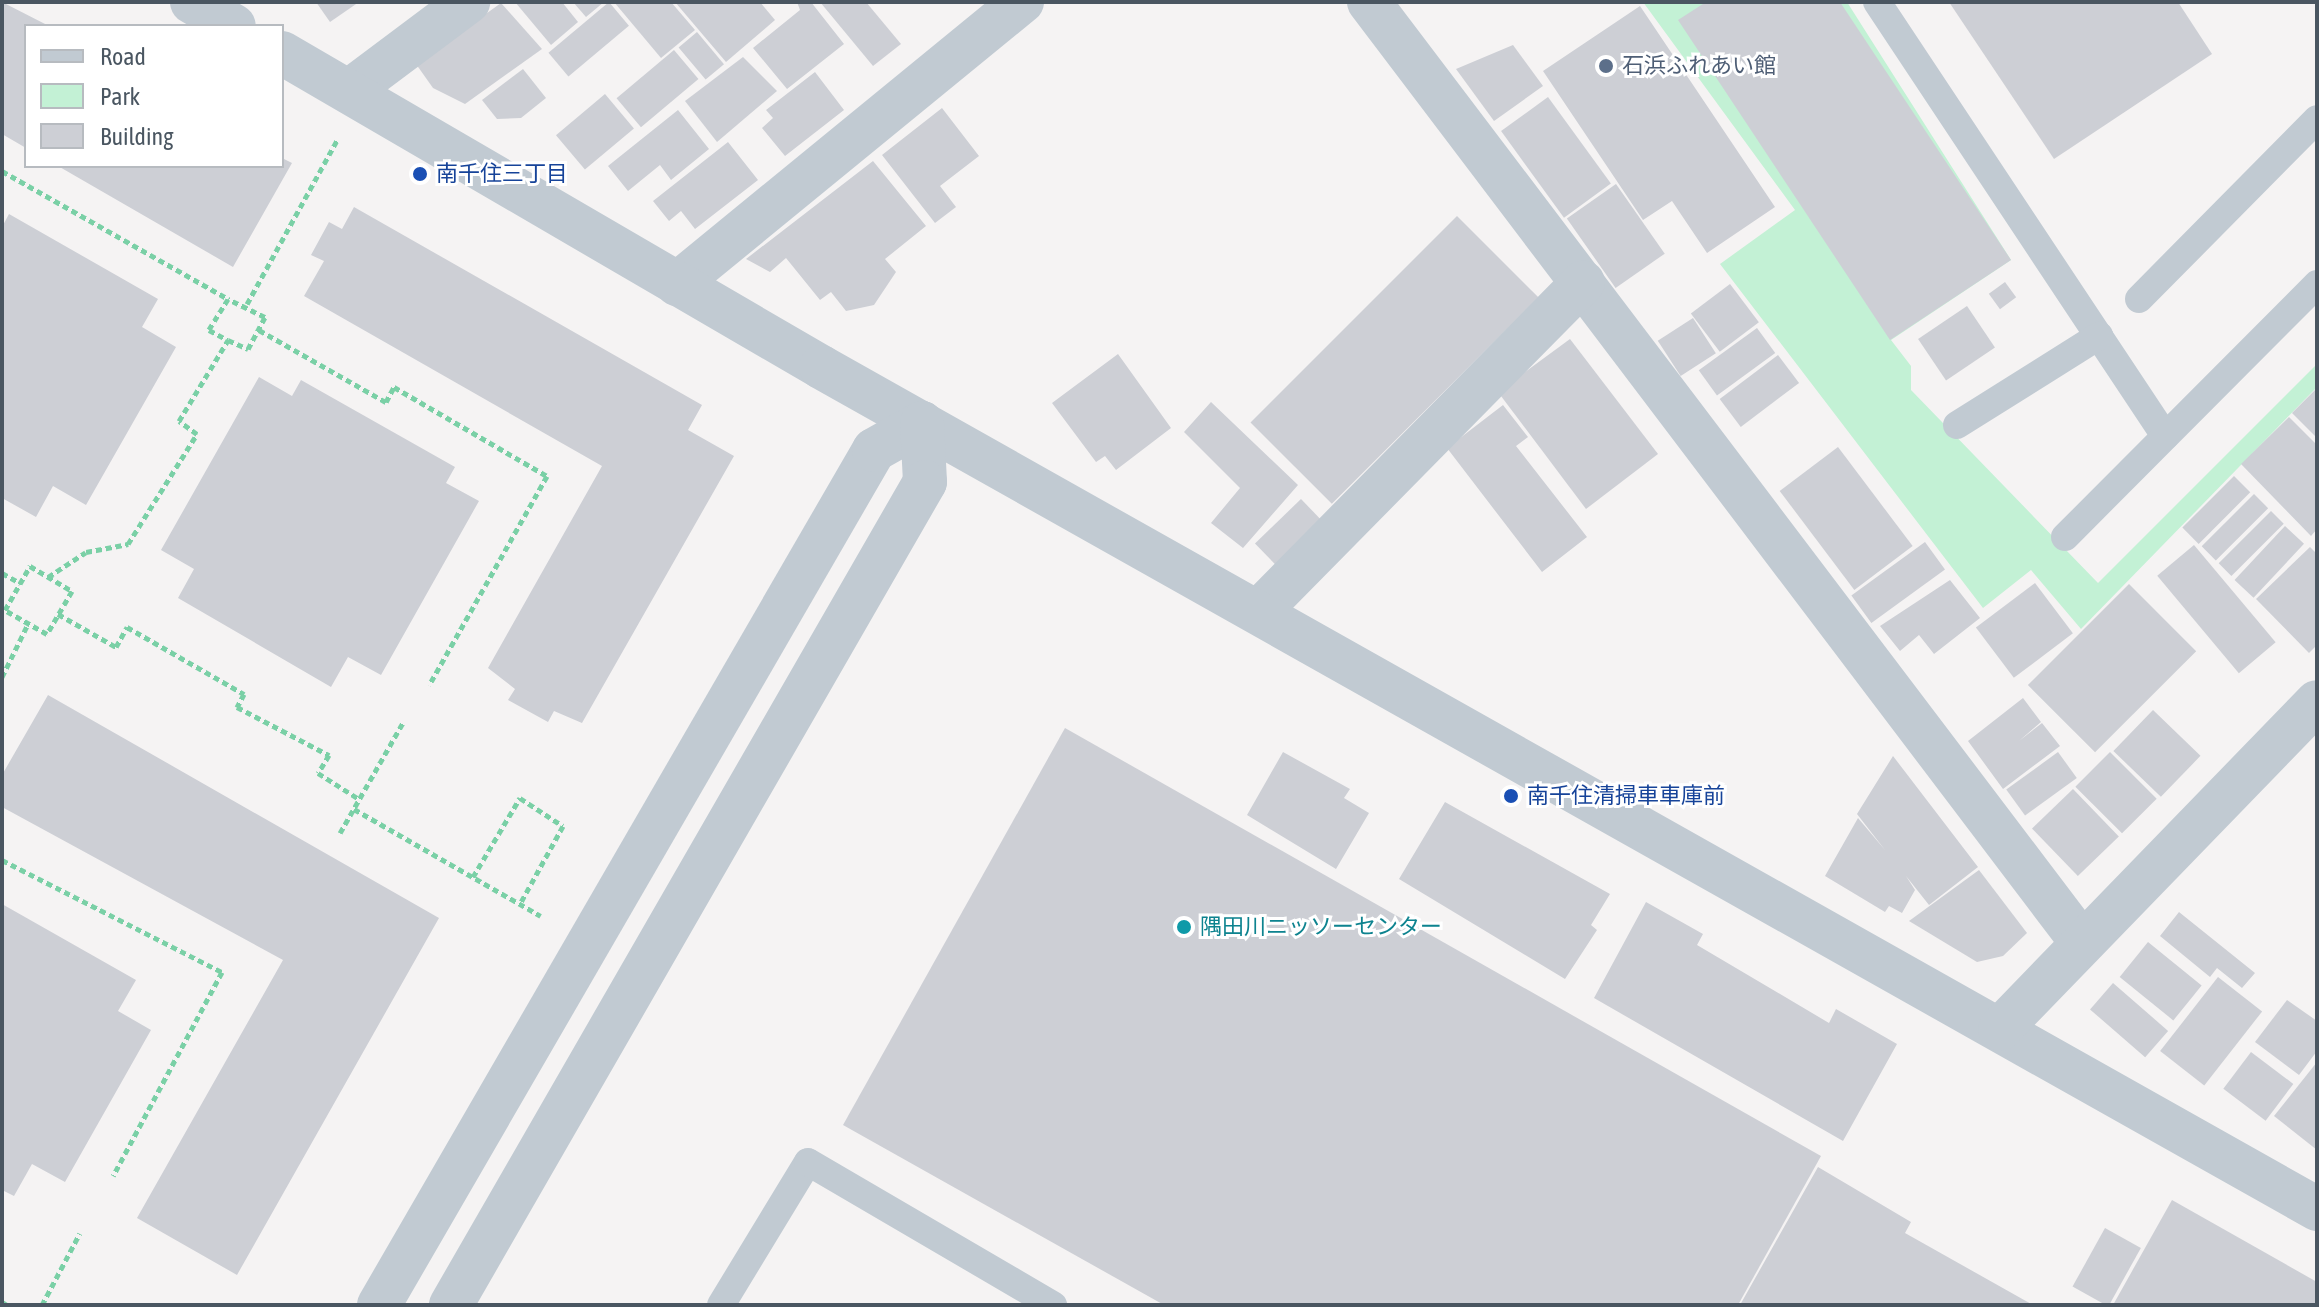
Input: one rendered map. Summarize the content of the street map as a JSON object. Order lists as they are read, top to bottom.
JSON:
{
  "places": [
    "石浜ふれあい館",
    "南千住三丁目",
    "南千住清掃車車庫前",
    "隅田川ニッソーセンター"
  ],
  "legend": ["Road", "Park", "Building"]
}
